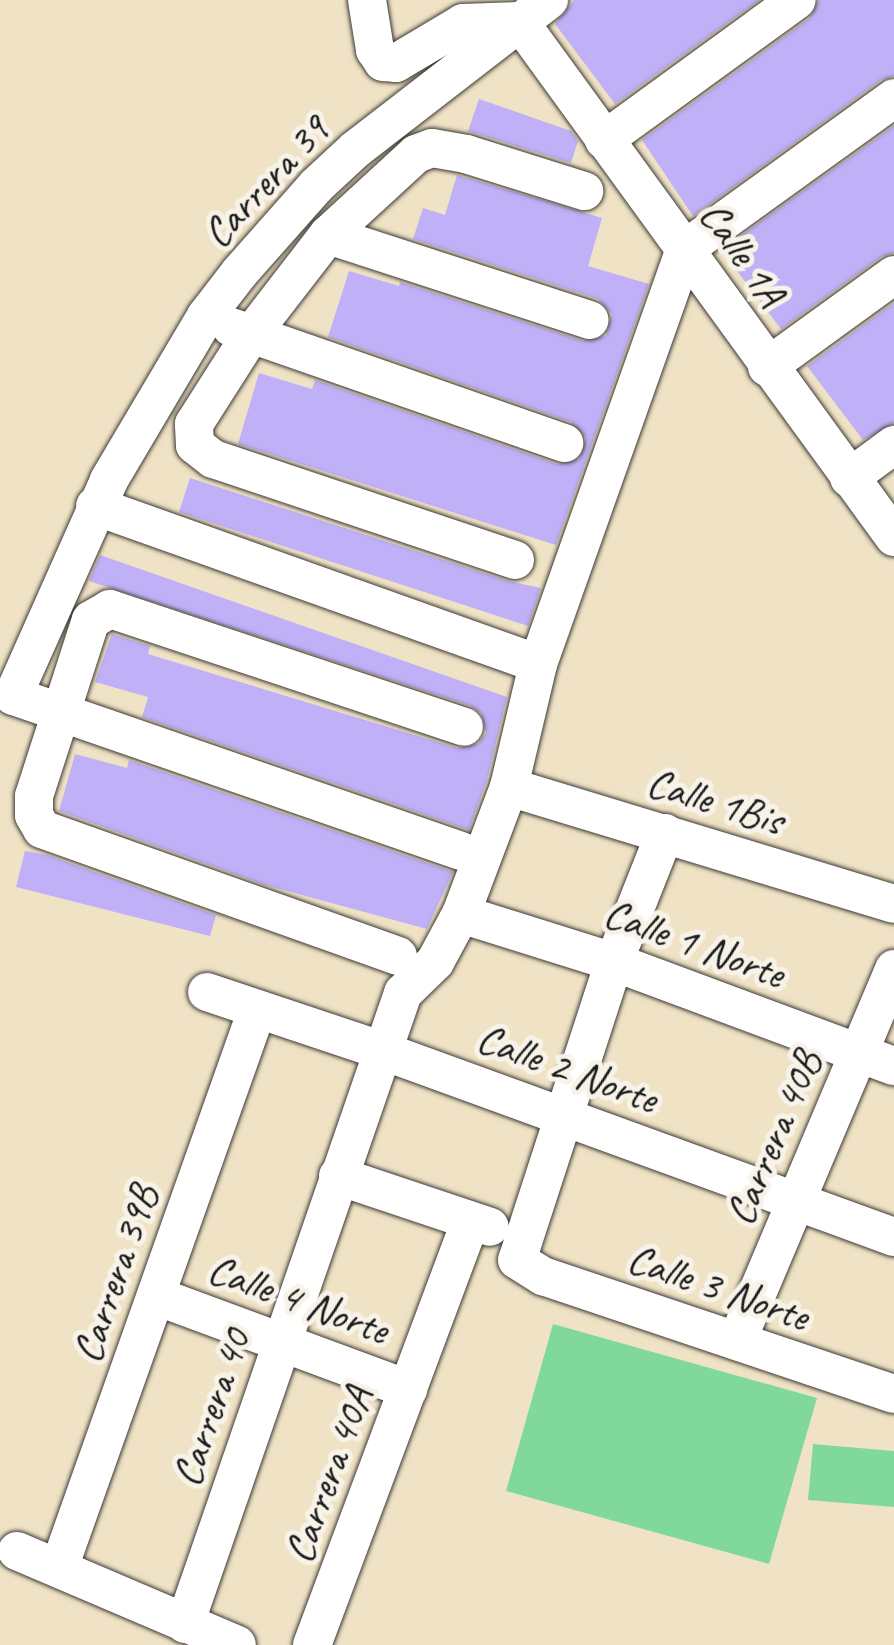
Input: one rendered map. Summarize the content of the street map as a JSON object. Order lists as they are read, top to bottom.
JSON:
{
  "streets": {
    "street": [
      "Carrera 39",
      "Calle 1A",
      "Calle 1Bis",
      "Calle 1 Norte",
      "Calle 2 Norte",
      "Carrera 40B",
      "Carrera 39B",
      "Calle 3 Norte",
      "Calle 4 Norte",
      "Carrera 40",
      "Carrera 40A"
    ]
  },
  "crossings": [
    ["Carrera 39", "Calle 1A"],
    ["Calle 1 Norte", "Carrera 40B"],
    ["Calle 1 Norte", "Carrera 40"],
    ["Calle 2 Norte", "Carrera 40B"],
    ["Calle 2 Norte", "Carrera 39B"],
    ["Calle 2 Norte", "Carrera 40"],
    ["Carrera 40B", "Calle 3 Norte"],
    ["Carrera 39B", "Calle 4 Norte"],
    ["Calle 3 Norte", "Carrera 40"],
    ["Calle 3 Norte", "Carrera 40A"],
    ["Calle 4 Norte", "Carrera 40"],
    ["Calle 4 Norte", "Carrera 40A"]
  ]
}
